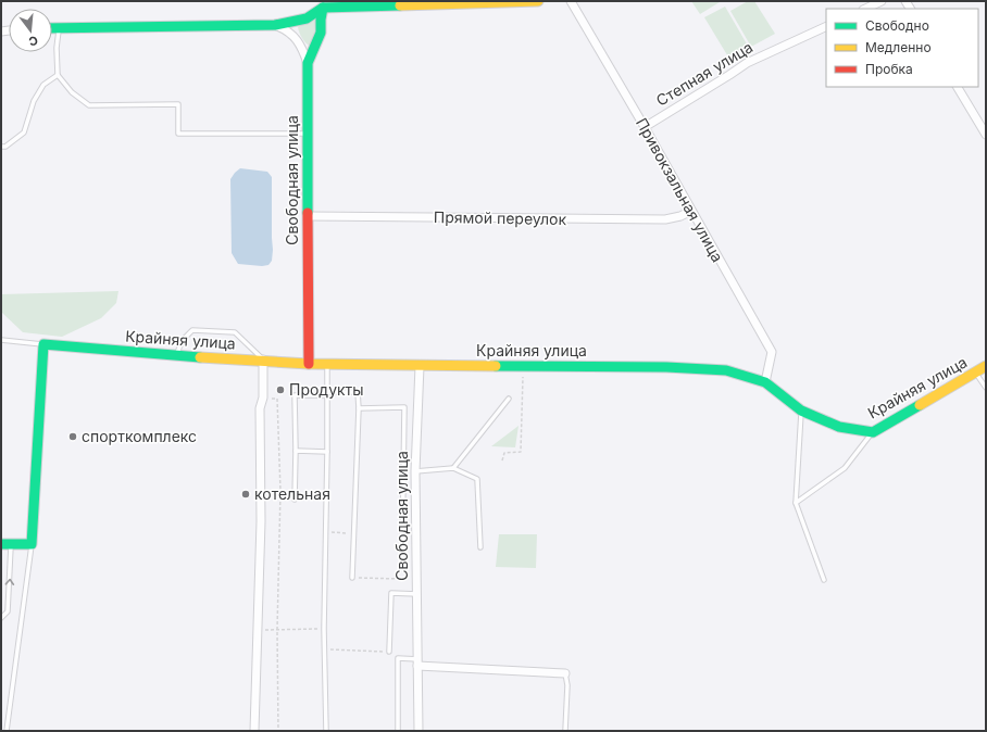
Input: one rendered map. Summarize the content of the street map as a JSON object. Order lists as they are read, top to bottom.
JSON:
{
  "streets": {
    "street": [
      "Степная улица",
      "Свободная улица",
      "Привокзальная улица",
      "Прямой переулок",
      "Крайняя улица"
    ]
  },
  "crossings": [
    ["Степная улица", "Привокзальная улица"],
    ["Свободная улица", "Прямой переулок"],
    ["Свободная улица", "Крайняя улица"],
    ["Привокзальная улица", "Прямой переулок"],
    ["Привокзальная улица", "Крайняя улица"]
  ],
  "places": ["Продукты", "спорткомплекс", "котельная"],
  "legend": ["Свободно", "Медленно", "Пробка"],
  "north": "bottom"
}
